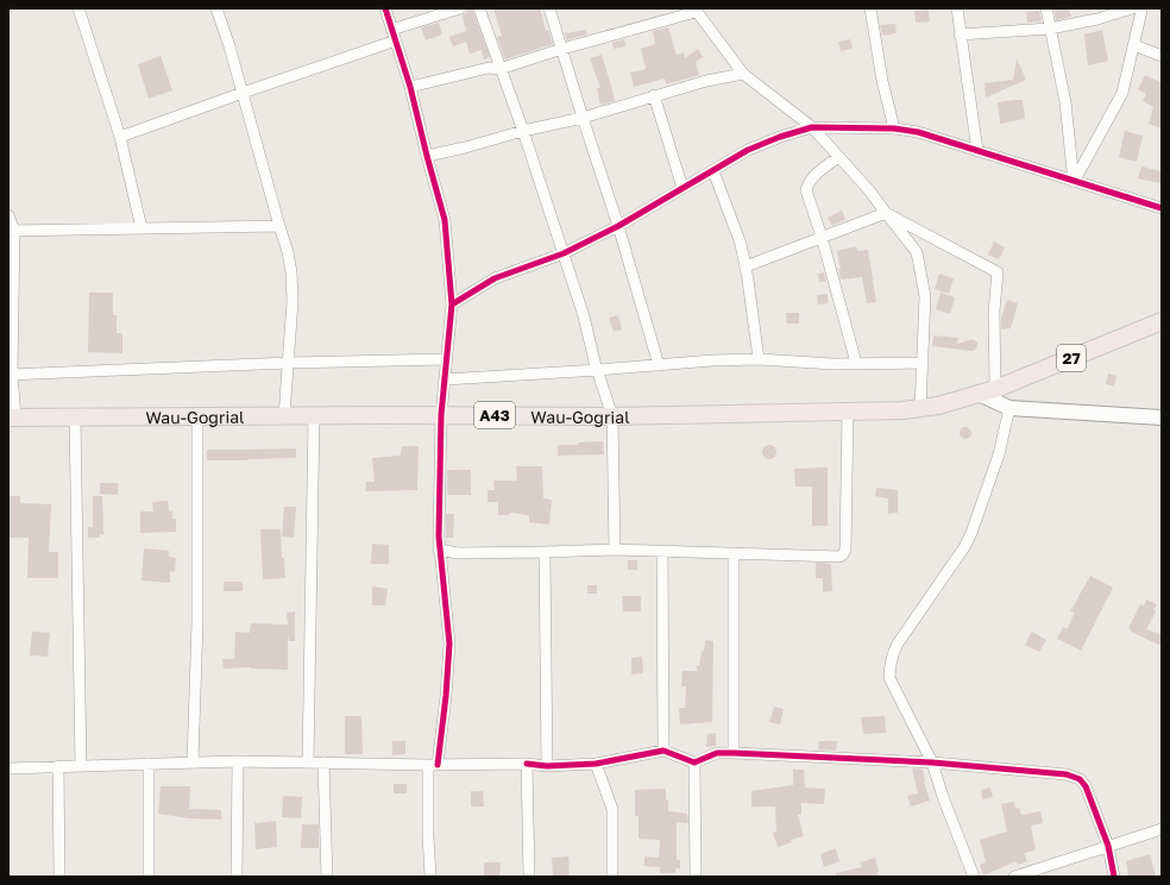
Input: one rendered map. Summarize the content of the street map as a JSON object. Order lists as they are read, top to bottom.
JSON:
{
  "streets": {
    "main road": ["27", "A43", "Wau-Gogrial"]
  },
  "crossings": [
    ["27", "Wau-Gogrial"]
  ]
}
